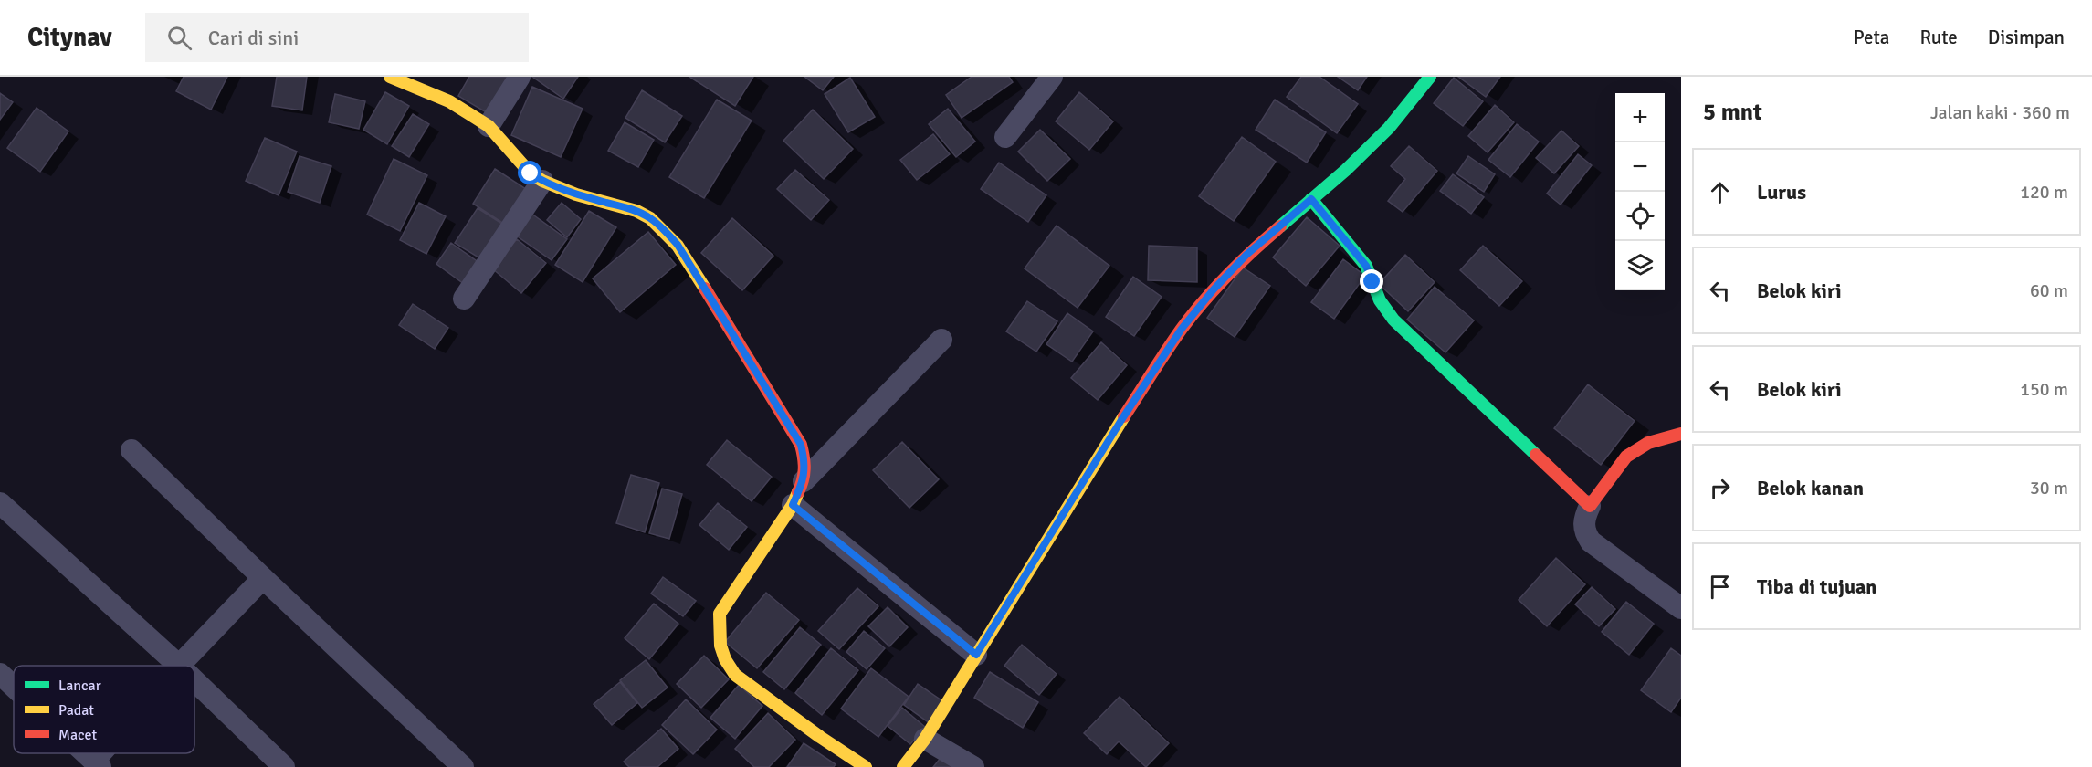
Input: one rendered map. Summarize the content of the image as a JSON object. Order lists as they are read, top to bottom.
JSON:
{
  "legend": ["Lancar", "Padat", "Macet"],
  "page": {
    "header": "Citynav",
    "search": "Cari di sini",
    "nav": ["Peta", "Rute", "Disimpan"],
    "heading": ["5 mnt", "Jalan kaki · 360 m"],
    "map_buttons": ["+", "−"],
    "list": [
      ["Lurus", "120 m"],
      ["Belok kiri", "60 m"],
      ["Belok kiri", "150 m"],
      ["Belok kanan", "30 m"],
      "Tiba di tujuan"
    ]
  }
}
